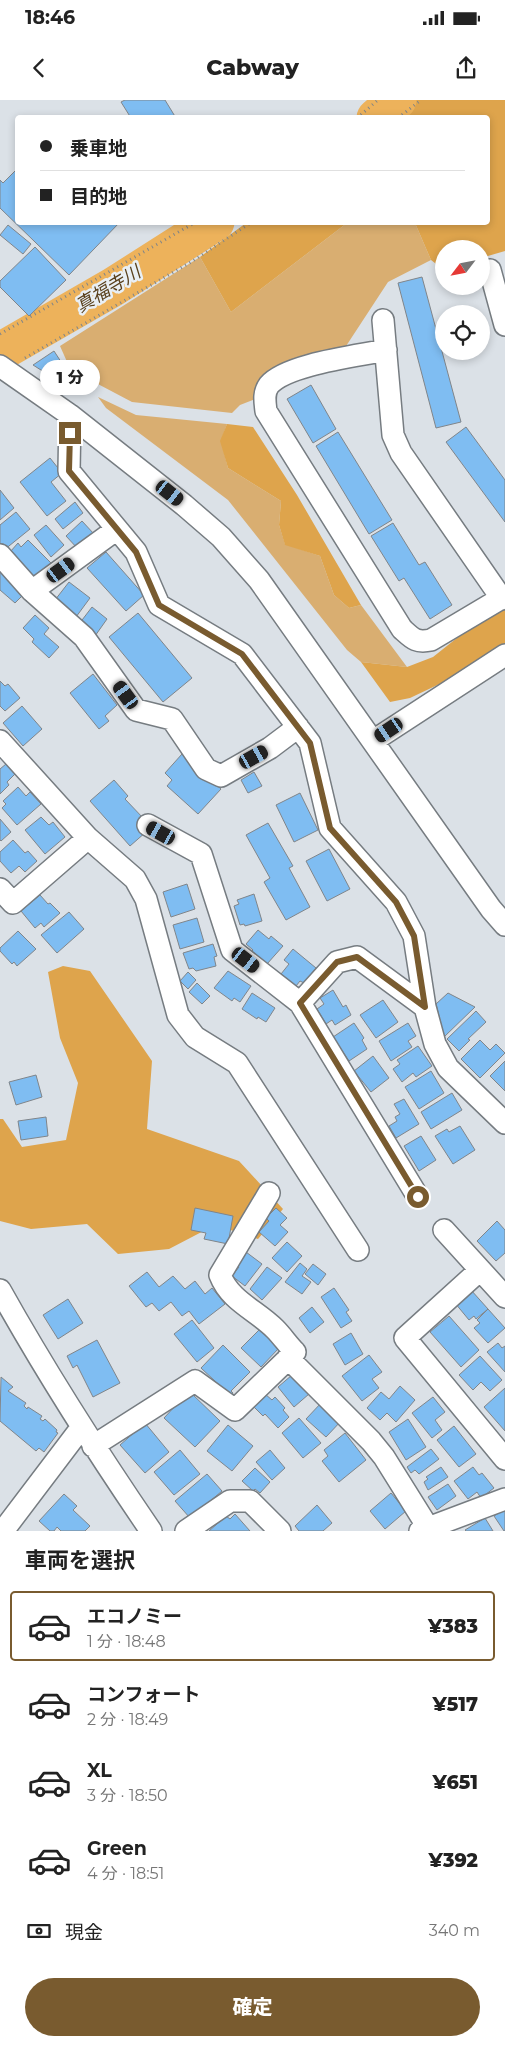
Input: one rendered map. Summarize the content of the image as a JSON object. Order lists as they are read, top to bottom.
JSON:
{
  "water": ["真福寺川"],
  "north": "bottom left",
  "page": {
    "status": "18:46",
    "header": "Cabway",
    "banner": ["乗車地", "目的地"],
    "bubble": "1 分",
    "heading": "車両を選択",
    "list": [
      {
        "name": "エコノミー",
        "note": "1 分 · 18:48",
        "value": "¥383"
      },
      {
        "name": "コンフォート",
        "note": "2 分 · 18:49",
        "value": "¥517"
      },
      {
        "name": "XL",
        "note": "3 分 · 18:50",
        "value": "¥651"
      },
      {
        "name": "Green",
        "note": "4 分 · 18:51",
        "value": "¥392"
      }
    ],
    "pay": ["現金", "340 m"],
    "buttons": "確定"
  }
}
